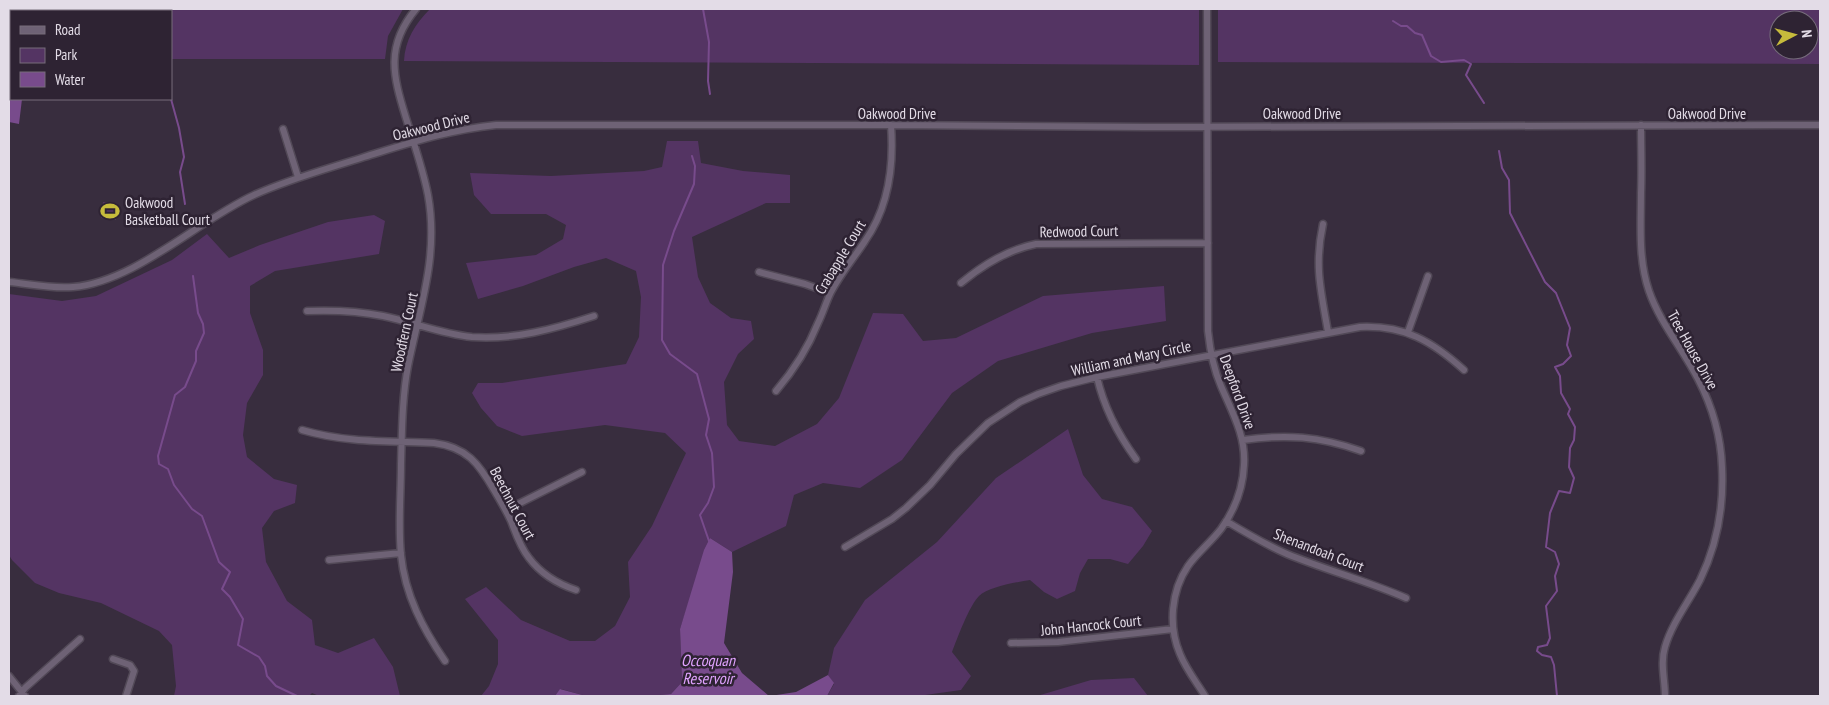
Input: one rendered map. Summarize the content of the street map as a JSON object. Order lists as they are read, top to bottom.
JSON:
{
  "streets": {
    "street": [
      "Oakwood Drive",
      "Redwood Court",
      "Crabapple Court",
      "Woodfern Court",
      "Tree House Drive",
      "William and Mary Circle",
      "Deepford Drive",
      "Beechnut Court",
      "Shenandoah Court",
      "John Hancock Court"
    ]
  },
  "crossings": [
    ["Oakwood Drive", "Crabapple Court"],
    ["Oakwood Drive", "Woodfern Court"],
    ["Oakwood Drive", "Tree House Drive"],
    ["Oakwood Drive", "Deepford Drive"],
    ["Redwood Court", "Deepford Drive"],
    ["Woodfern Court", "Beechnut Court"],
    ["William and Mary Circle", "Deepford Drive"],
    ["Deepford Drive", "Shenandoah Court"],
    ["Deepford Drive", "John Hancock Court"]
  ],
  "water": ["Occoquan Reservoir"],
  "places": {
    "sports": ["Oakwood Basketball Court"]
  },
  "legend": ["Road", "Park", "Water"],
  "north": "right"
}
